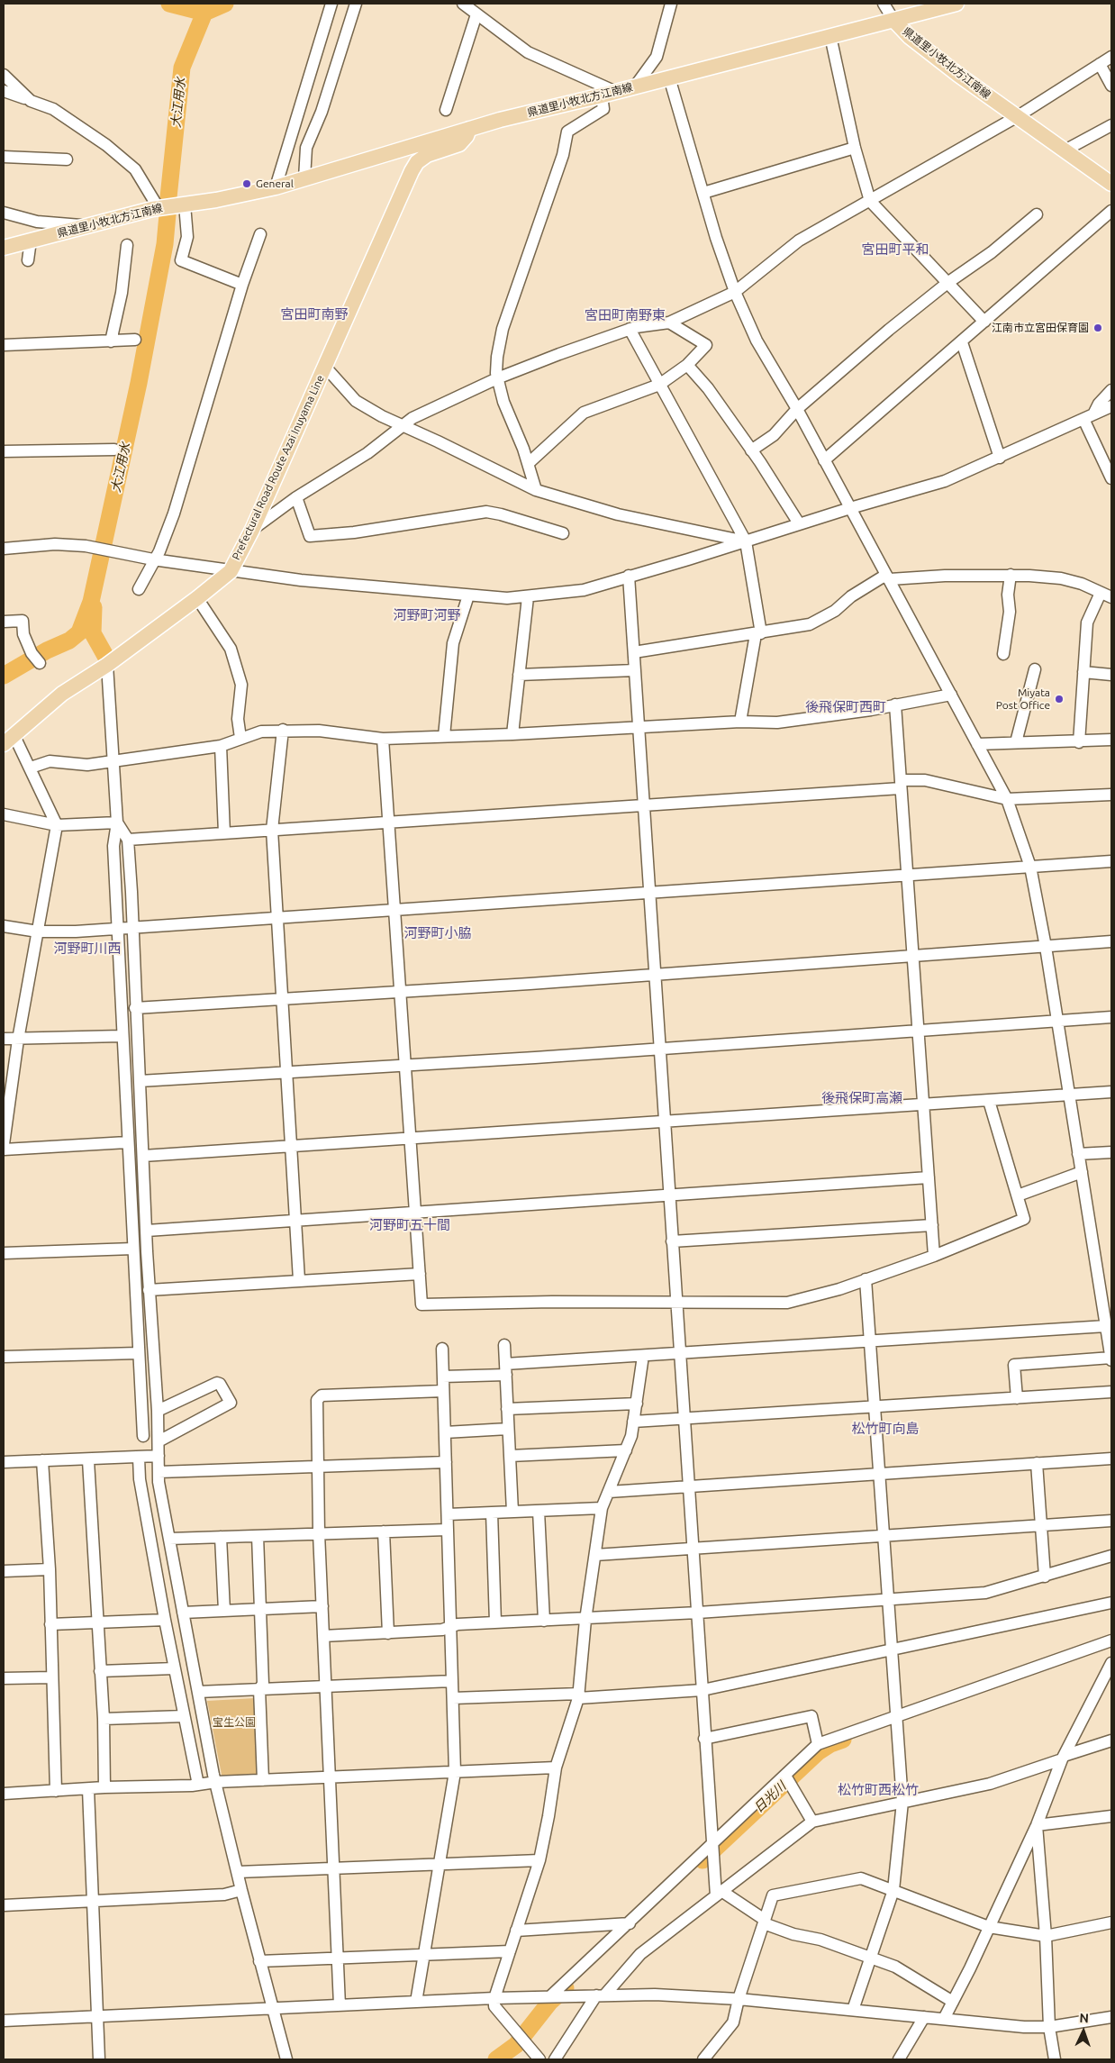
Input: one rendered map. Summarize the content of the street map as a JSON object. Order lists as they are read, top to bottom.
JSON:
{
  "streets": {
    "main road": ["県道里小牧北方江南線", "Prefectural Road Route Azai Inuyama Line"]
  },
  "crossings": [
    ["県道里小牧北方江南線", "Prefectural Road Route Azai Inuyama Line"]
  ],
  "districts": [
    "宮田町平和",
    "宮田町南野",
    "宮田町南野東",
    "河野町河野",
    "後飛保町西町",
    "河野町小脇",
    "河野町川西",
    "後飛保町高瀬",
    "河野町五十間",
    "松竹町向島",
    "松竹町西松竹"
  ],
  "water": ["大江用水", "日光川"],
  "parks": ["宝生公園"],
  "places": ["General", "江南市立宮田保育園", "Miyata Post Office"],
  "north": "top"
}
